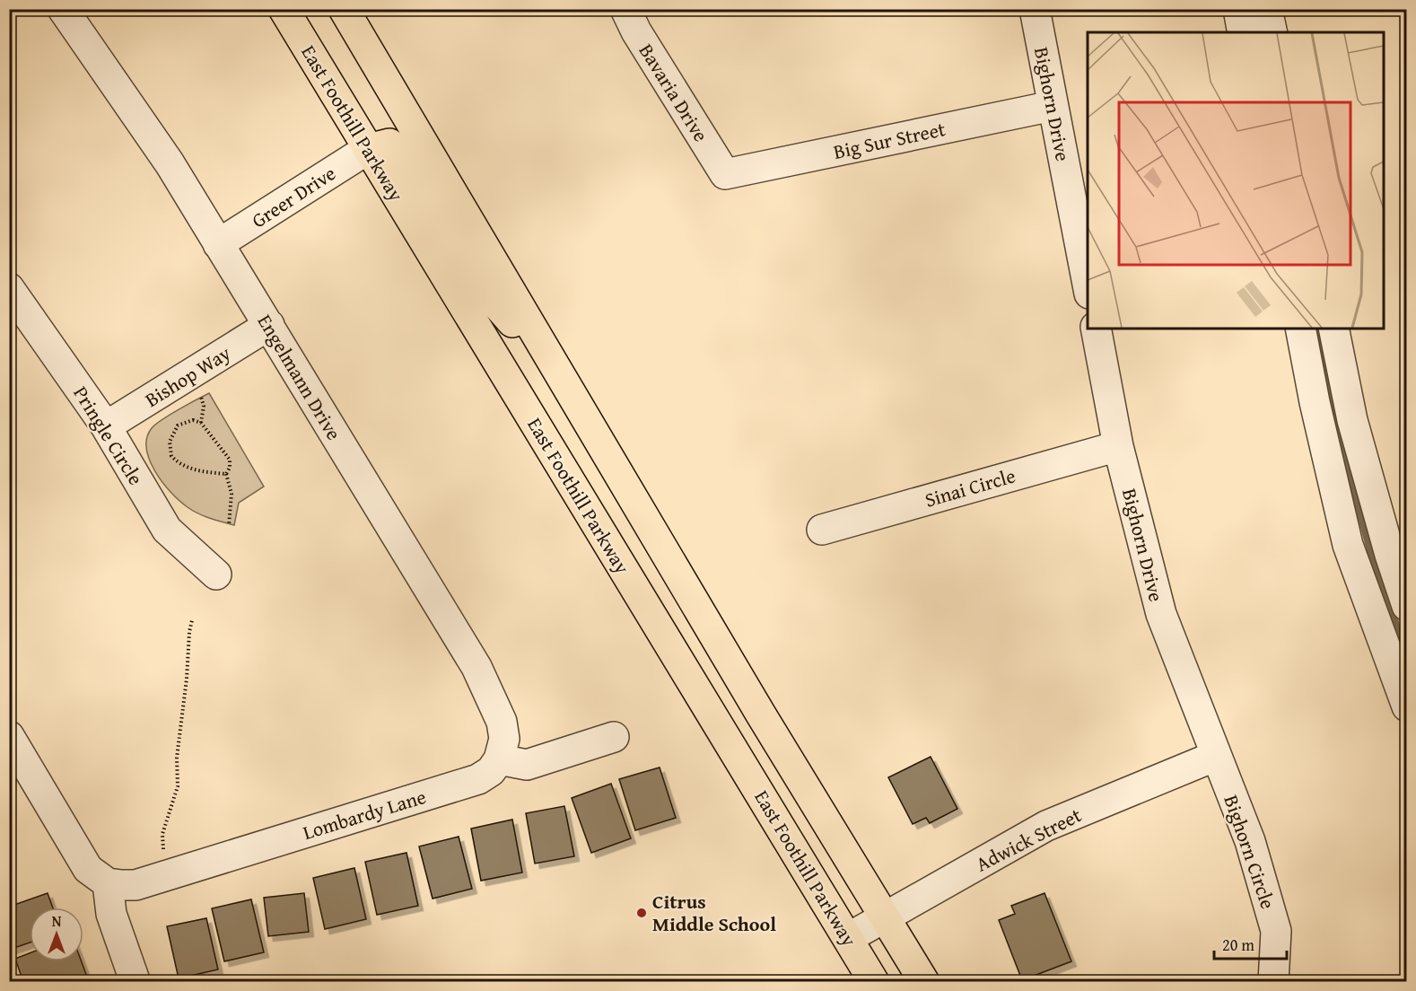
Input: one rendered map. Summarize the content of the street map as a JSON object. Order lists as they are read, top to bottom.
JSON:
{
  "streets": {
    "main road": ["East Foothill Parkway"],
    "street": [
      "Bavaria Drive",
      "Bighorn Drive",
      "Big Sur Street",
      "Greer Drive",
      "Bishop Way",
      "Engelmann Drive",
      "Pringle Circle",
      "Sinai Circle",
      "Lombardy Lane",
      "Adwick Street",
      "Bighorn Circle"
    ]
  },
  "crossings": [
    ["Bavaria Drive", "Big Sur Street"],
    ["Bighorn Drive", "Big Sur Street"],
    ["Bighorn Drive", "Sinai Circle"],
    ["Bighorn Drive", "Adwick Street"],
    ["Bighorn Drive", "Bighorn Circle"],
    ["East Foothill Parkway", "Greer Drive"],
    ["East Foothill Parkway", "Adwick Street"],
    ["Greer Drive", "Engelmann Drive"],
    ["Bishop Way", "Engelmann Drive"],
    ["Bishop Way", "Pringle Circle"],
    ["Engelmann Drive", "Lombardy Lane"],
    ["Adwick Street", "Bighorn Circle"]
  ],
  "places": ["Citrus Middle School"],
  "scale_bar": "20 m",
  "north": "top"
}
